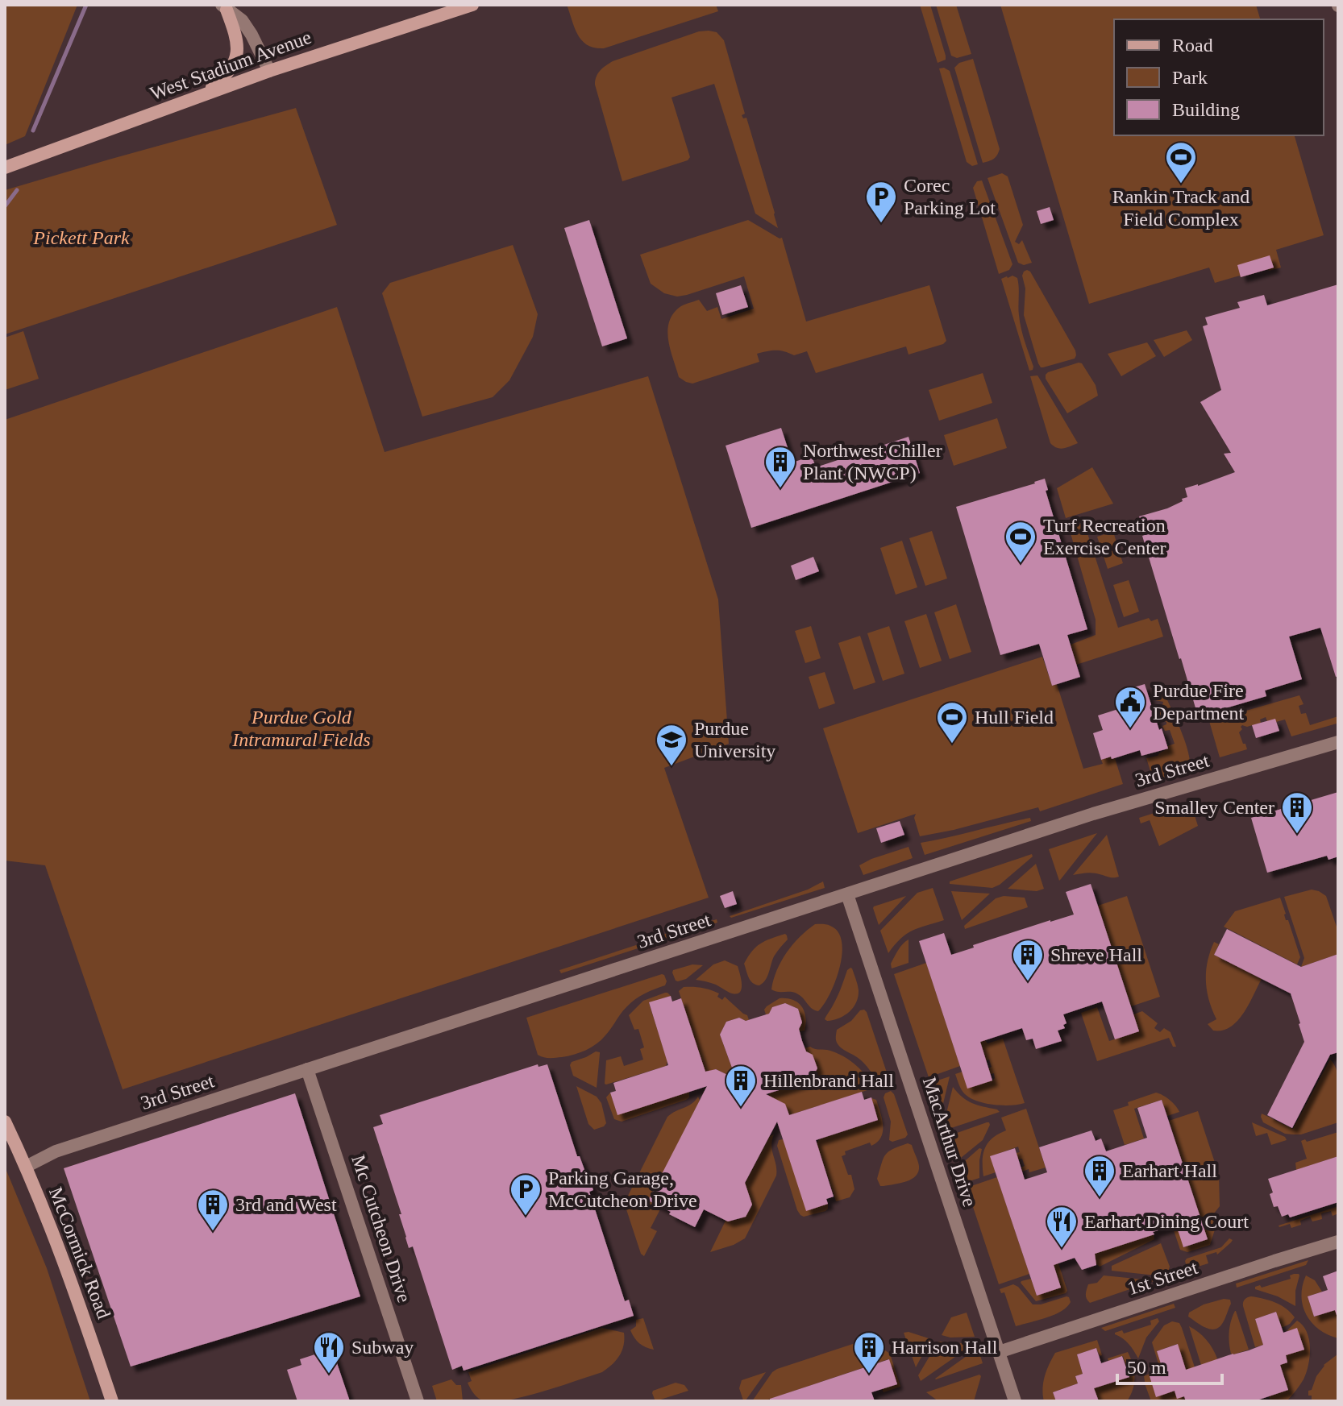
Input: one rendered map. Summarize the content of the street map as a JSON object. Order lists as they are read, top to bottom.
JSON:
{
  "streets": {
    "street": [
      "West Stadium Avenue",
      "3rd Street",
      "MacArthur Drive",
      "Mc Cutcheon Drive",
      "McCormick Road",
      "1st Street"
    ]
  },
  "crossings": [
    ["3rd Street", "MacArthur Drive"],
    ["3rd Street", "Mc Cutcheon Drive"],
    ["3rd Street", "McCormick Road"],
    ["MacArthur Drive", "1st Street"]
  ],
  "parks": ["Pickett Park", "Purdue Gold Intramural Fields"],
  "places": {
    "sports": ["Rankin Track and Field Complex", "Turf Recreation Exercise Center", "Hull Field"],
    "parking": ["Corec Parking Lot", "Parking Garage, McCutcheon Drive"],
    "building": [
      "Northwest Chiller Plant (NWCP)",
      "Smalley Center",
      "Shreve Hall",
      "Hillenbrand Hall",
      "Earhart Hall",
      "3rd and West",
      "Harrison Hall"
    ],
    "public building": ["Purdue Fire Department"],
    "school or university": ["Purdue University"],
    "restaurant": ["Earhart Dining Court", "Subway"]
  },
  "legend": ["Road", "Park", "Building"],
  "scale_bar": "50 m"
}
